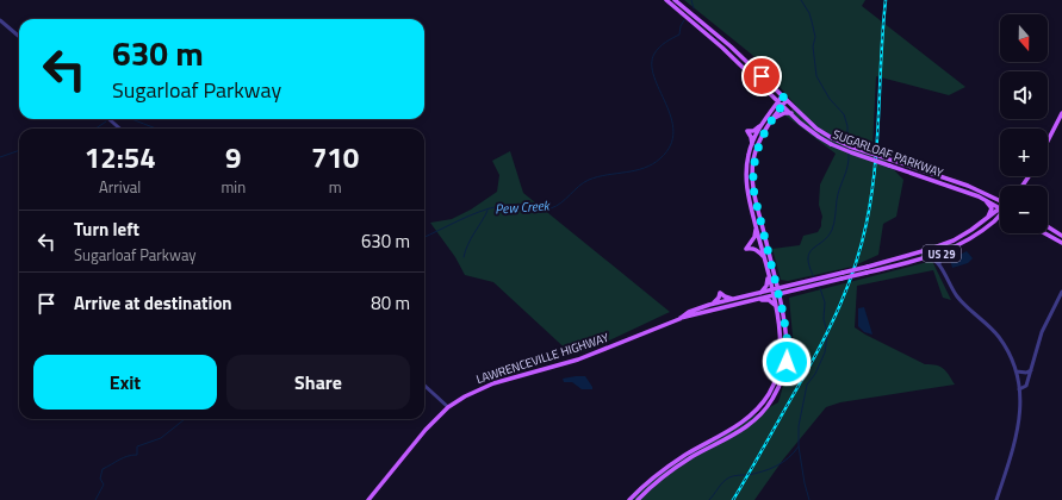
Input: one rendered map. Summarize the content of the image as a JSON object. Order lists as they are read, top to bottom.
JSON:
{
  "streets": {
    "main road": ["SUGARLOAF PARKWAY", "US 29", "LAWRENCEVILLE HIGHWAY"]
  },
  "water": ["Pew Creek"],
  "north": "bottom",
  "page": {
    "map_buttons": ["+", "−"],
    "turn": ["630 m", "Sugarloaf Parkway"],
    "eta": [
      "12:54",
      "Arrival",
      "9",
      "min",
      "710",
      "m"
    ],
    "list": [
      {
        "name": "Turn left",
        "note": "Sugarloaf Parkway",
        "value": "630 m"
      },
      {
        "name": "Arrive at destination",
        "value": "80 m"
      }
    ],
    "buttons": ["Exit", "Share"]
  }
}
